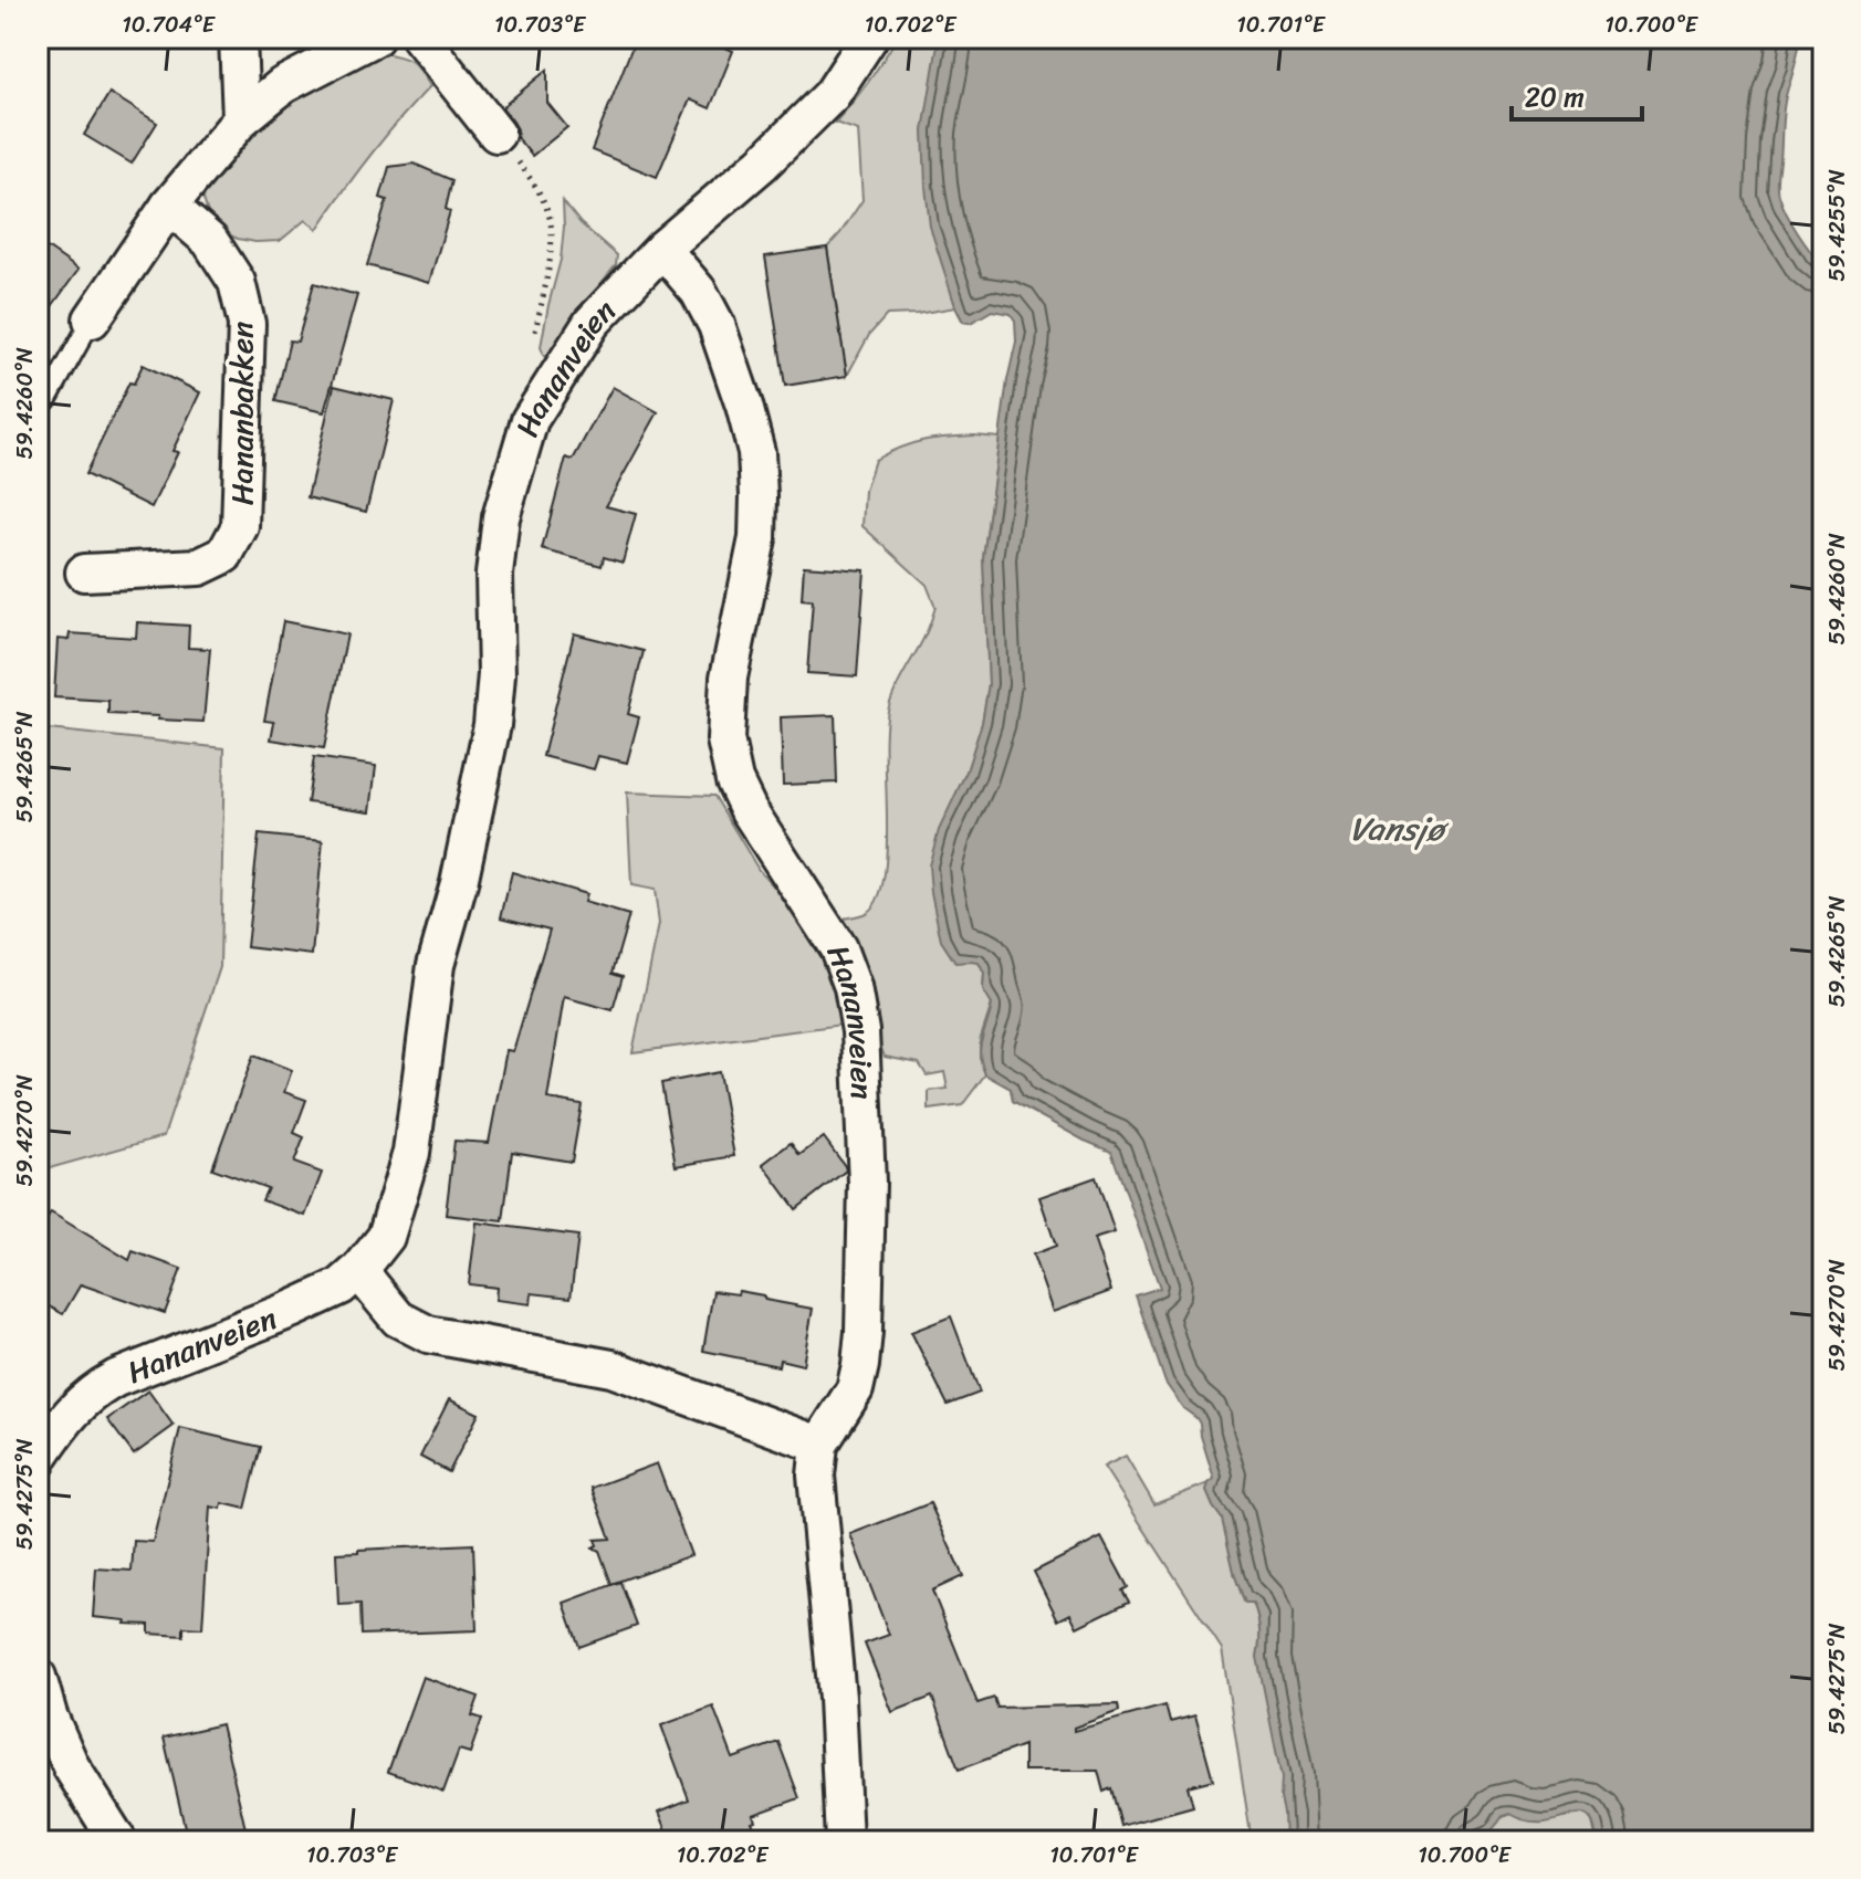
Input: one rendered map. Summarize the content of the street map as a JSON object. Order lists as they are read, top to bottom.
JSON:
{
  "streets": {
    "street": ["Hananveien", "Hananbakken"]
  },
  "water": ["Vansjø"],
  "scale_bar": "20 m",
  "coordinates": [
    "10.704°E",
    "10.703°E",
    "10.702°E",
    "10.701°E",
    "10.700°E",
    "59.4255°N",
    "59.4260°N",
    "59.4265°N",
    "59.4270°N",
    "59.4275°N"
  ]
}
